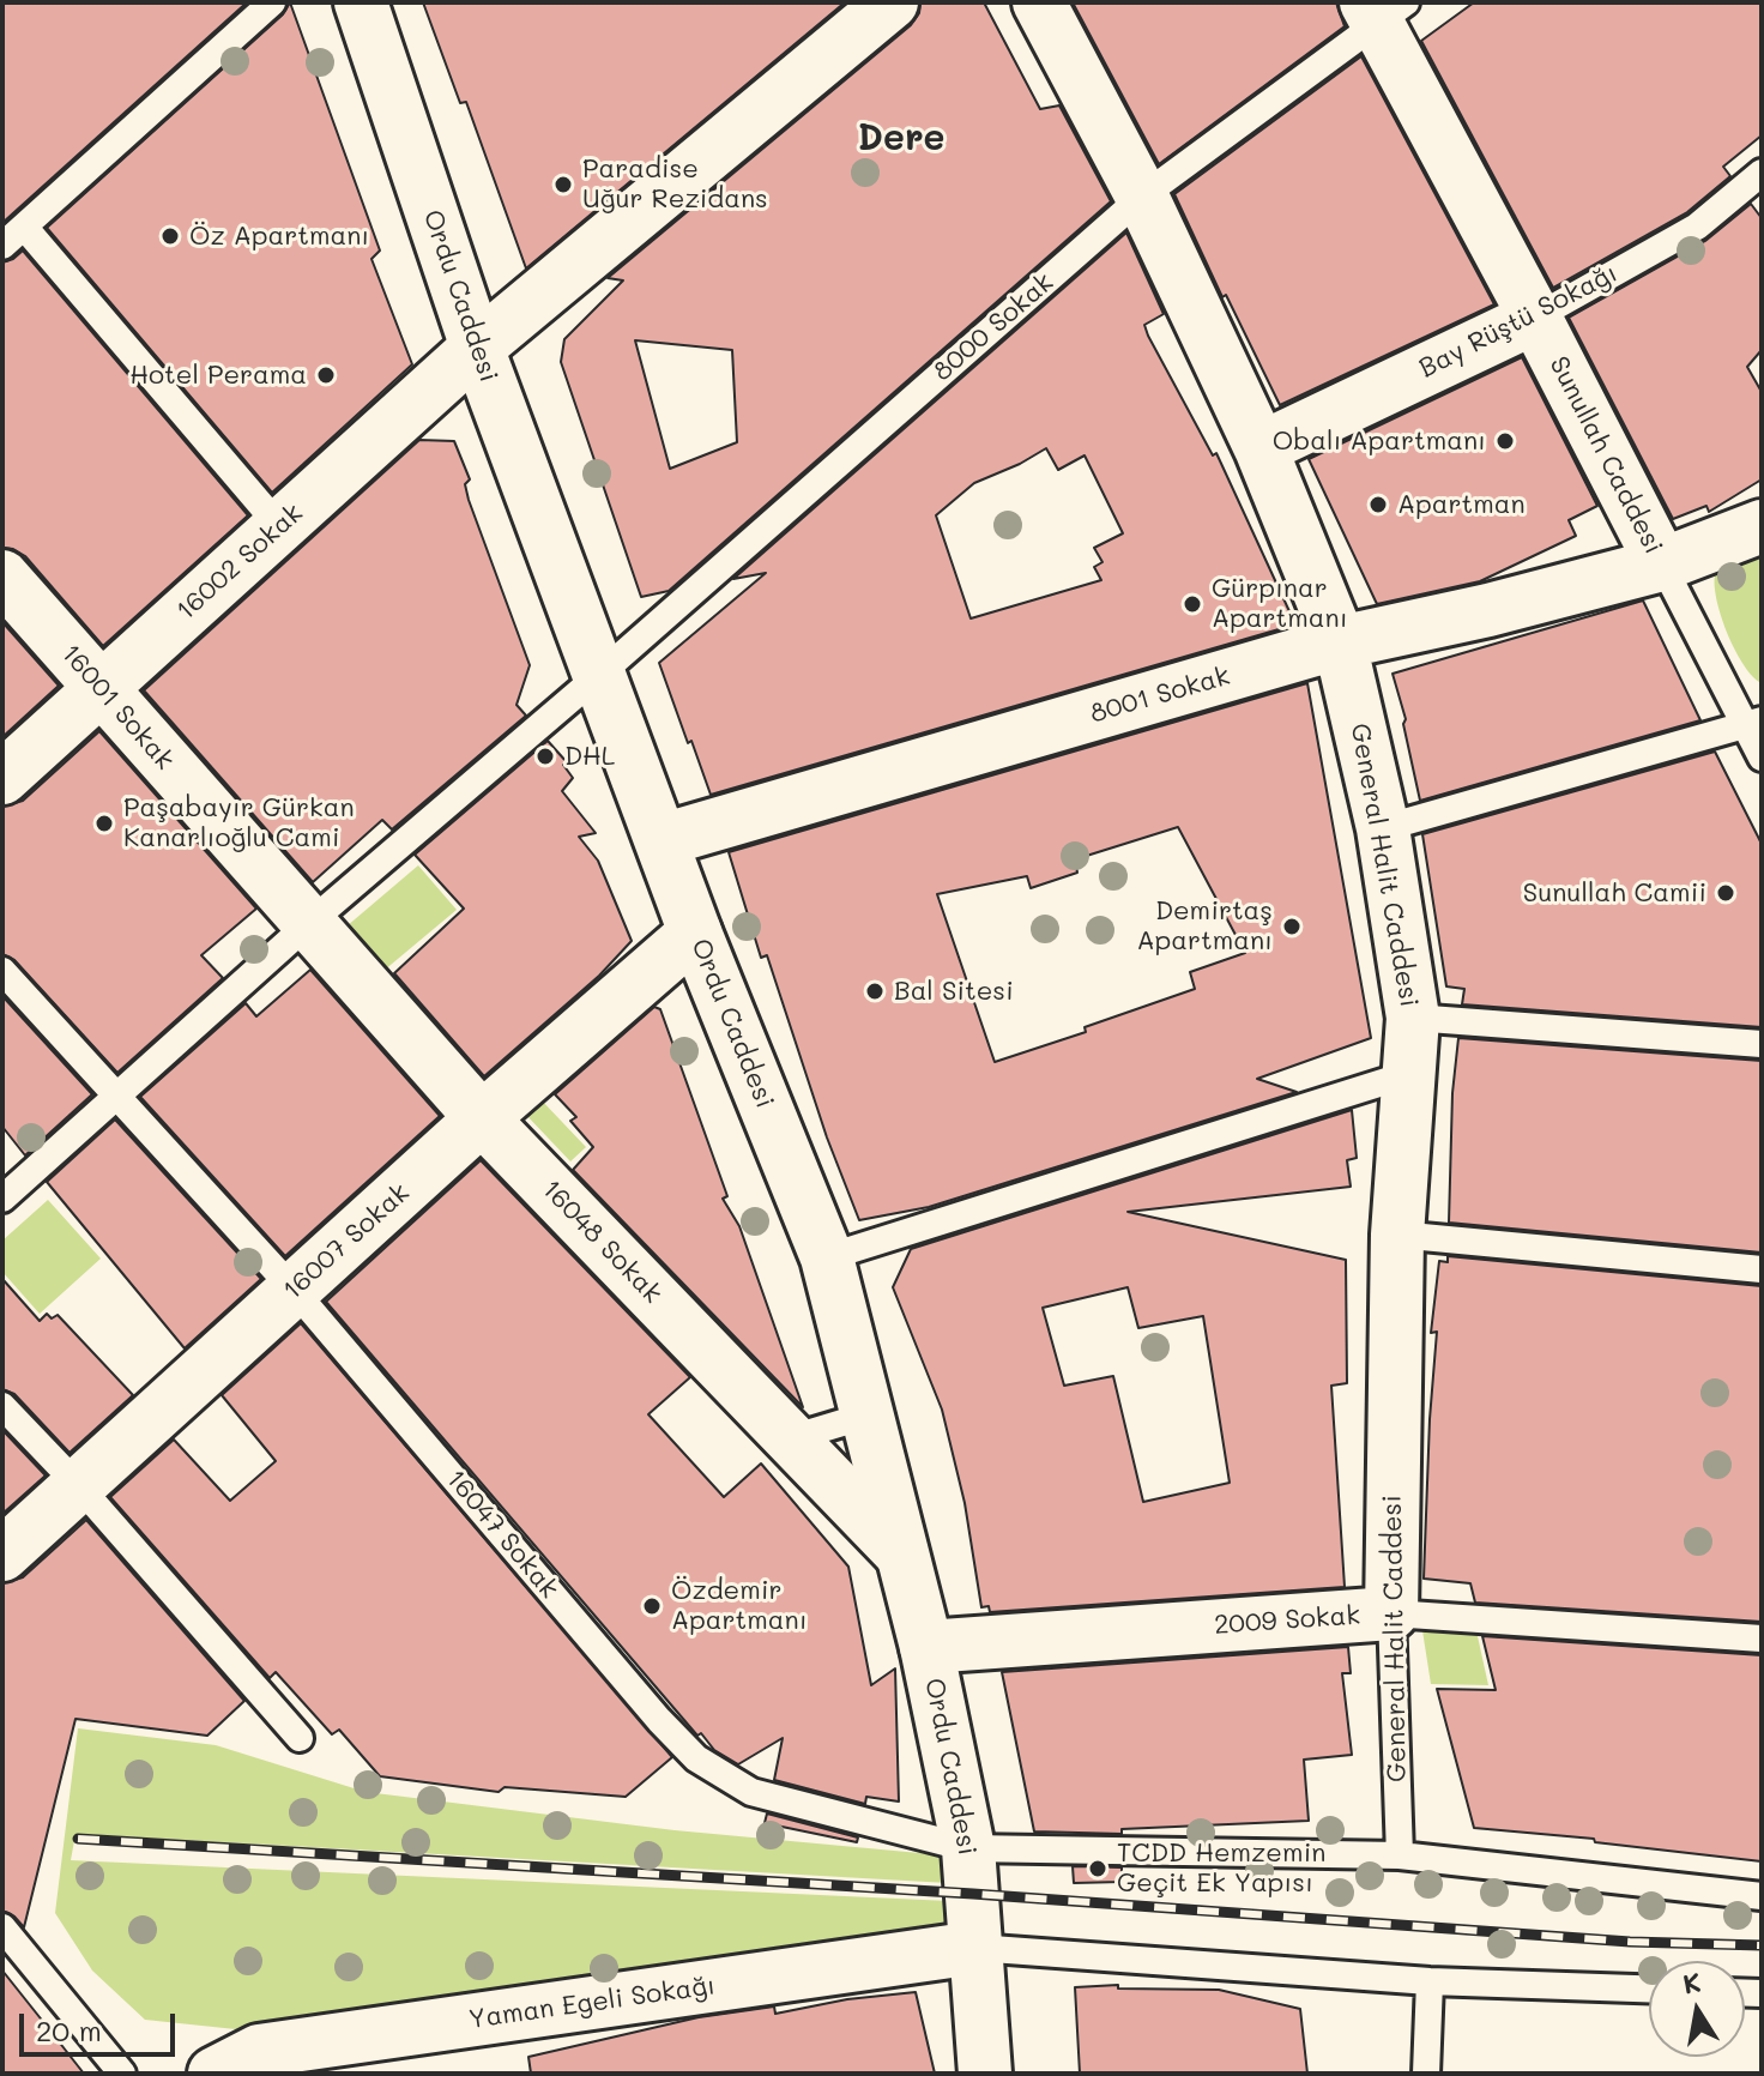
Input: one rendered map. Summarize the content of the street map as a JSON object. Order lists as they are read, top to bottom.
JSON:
{
  "streets": {
    "street": [
      "Ordu Caddesi",
      "Bay Rüştü Sokağı",
      "Sunullah Caddesi",
      "16002 Sokak",
      "8001 Sokak",
      "16001 Sokak",
      "General Halit Caddesi",
      "16007 Sokak",
      "16048 Sokak",
      "2009 Sokak",
      "Yaman Egeli Sokağı"
    ],
    "lane": ["8000 Sokak", "16047 Sokak"]
  },
  "crossings": [
    ["Ordu Caddesi", "8000 Sokak"],
    ["Ordu Caddesi", "16002 Sokak"],
    ["Ordu Caddesi", "8001 Sokak"],
    ["Ordu Caddesi", "16007 Sokak"],
    ["Ordu Caddesi", "16048 Sokak"],
    ["Ordu Caddesi", "16047 Sokak"],
    ["Ordu Caddesi", "2009 Sokak"],
    ["Ordu Caddesi", "Yaman Egeli Sokağı"],
    ["Bay Rüştü Sokağı", "Sunullah Caddesi"],
    ["Bay Rüştü Sokağı", "General Halit Caddesi"],
    ["8000 Sokak", "Sunullah Caddesi"],
    ["8000 Sokak", "16001 Sokak"],
    ["8000 Sokak", "General Halit Caddesi"],
    ["8000 Sokak", "16048 Sokak"],
    ["8000 Sokak", "16047 Sokak"],
    ["Sunullah Caddesi", "8001 Sokak"],
    ["16002 Sokak", "16001 Sokak"],
    ["8001 Sokak", "General Halit Caddesi"],
    ["16001 Sokak", "16048 Sokak"],
    ["General Halit Caddesi", "16047 Sokak"],
    ["General Halit Caddesi", "2009 Sokak"],
    ["16007 Sokak", "16048 Sokak"],
    ["16007 Sokak", "16047 Sokak"]
  ],
  "districts": ["Dere"],
  "places": [
    "Paradise Uğur Rezidans",
    "Öz Apartmanı",
    "Hotel Perama",
    "Obalı Apartmanı",
    "Apartman",
    "Gürpınar Apartmanı",
    "DHL",
    "Paşabayır Gürkan Kanarlıoğlu Cami",
    "Sunullah Camii",
    "Demirtaş Apartmanı",
    "Bal Sitesi",
    "Özdemir Apartmanı",
    "TCDD Hemzemin Geçit Ek Yapısı"
  ],
  "scale_bar": "20 m",
  "north": "top"
}
